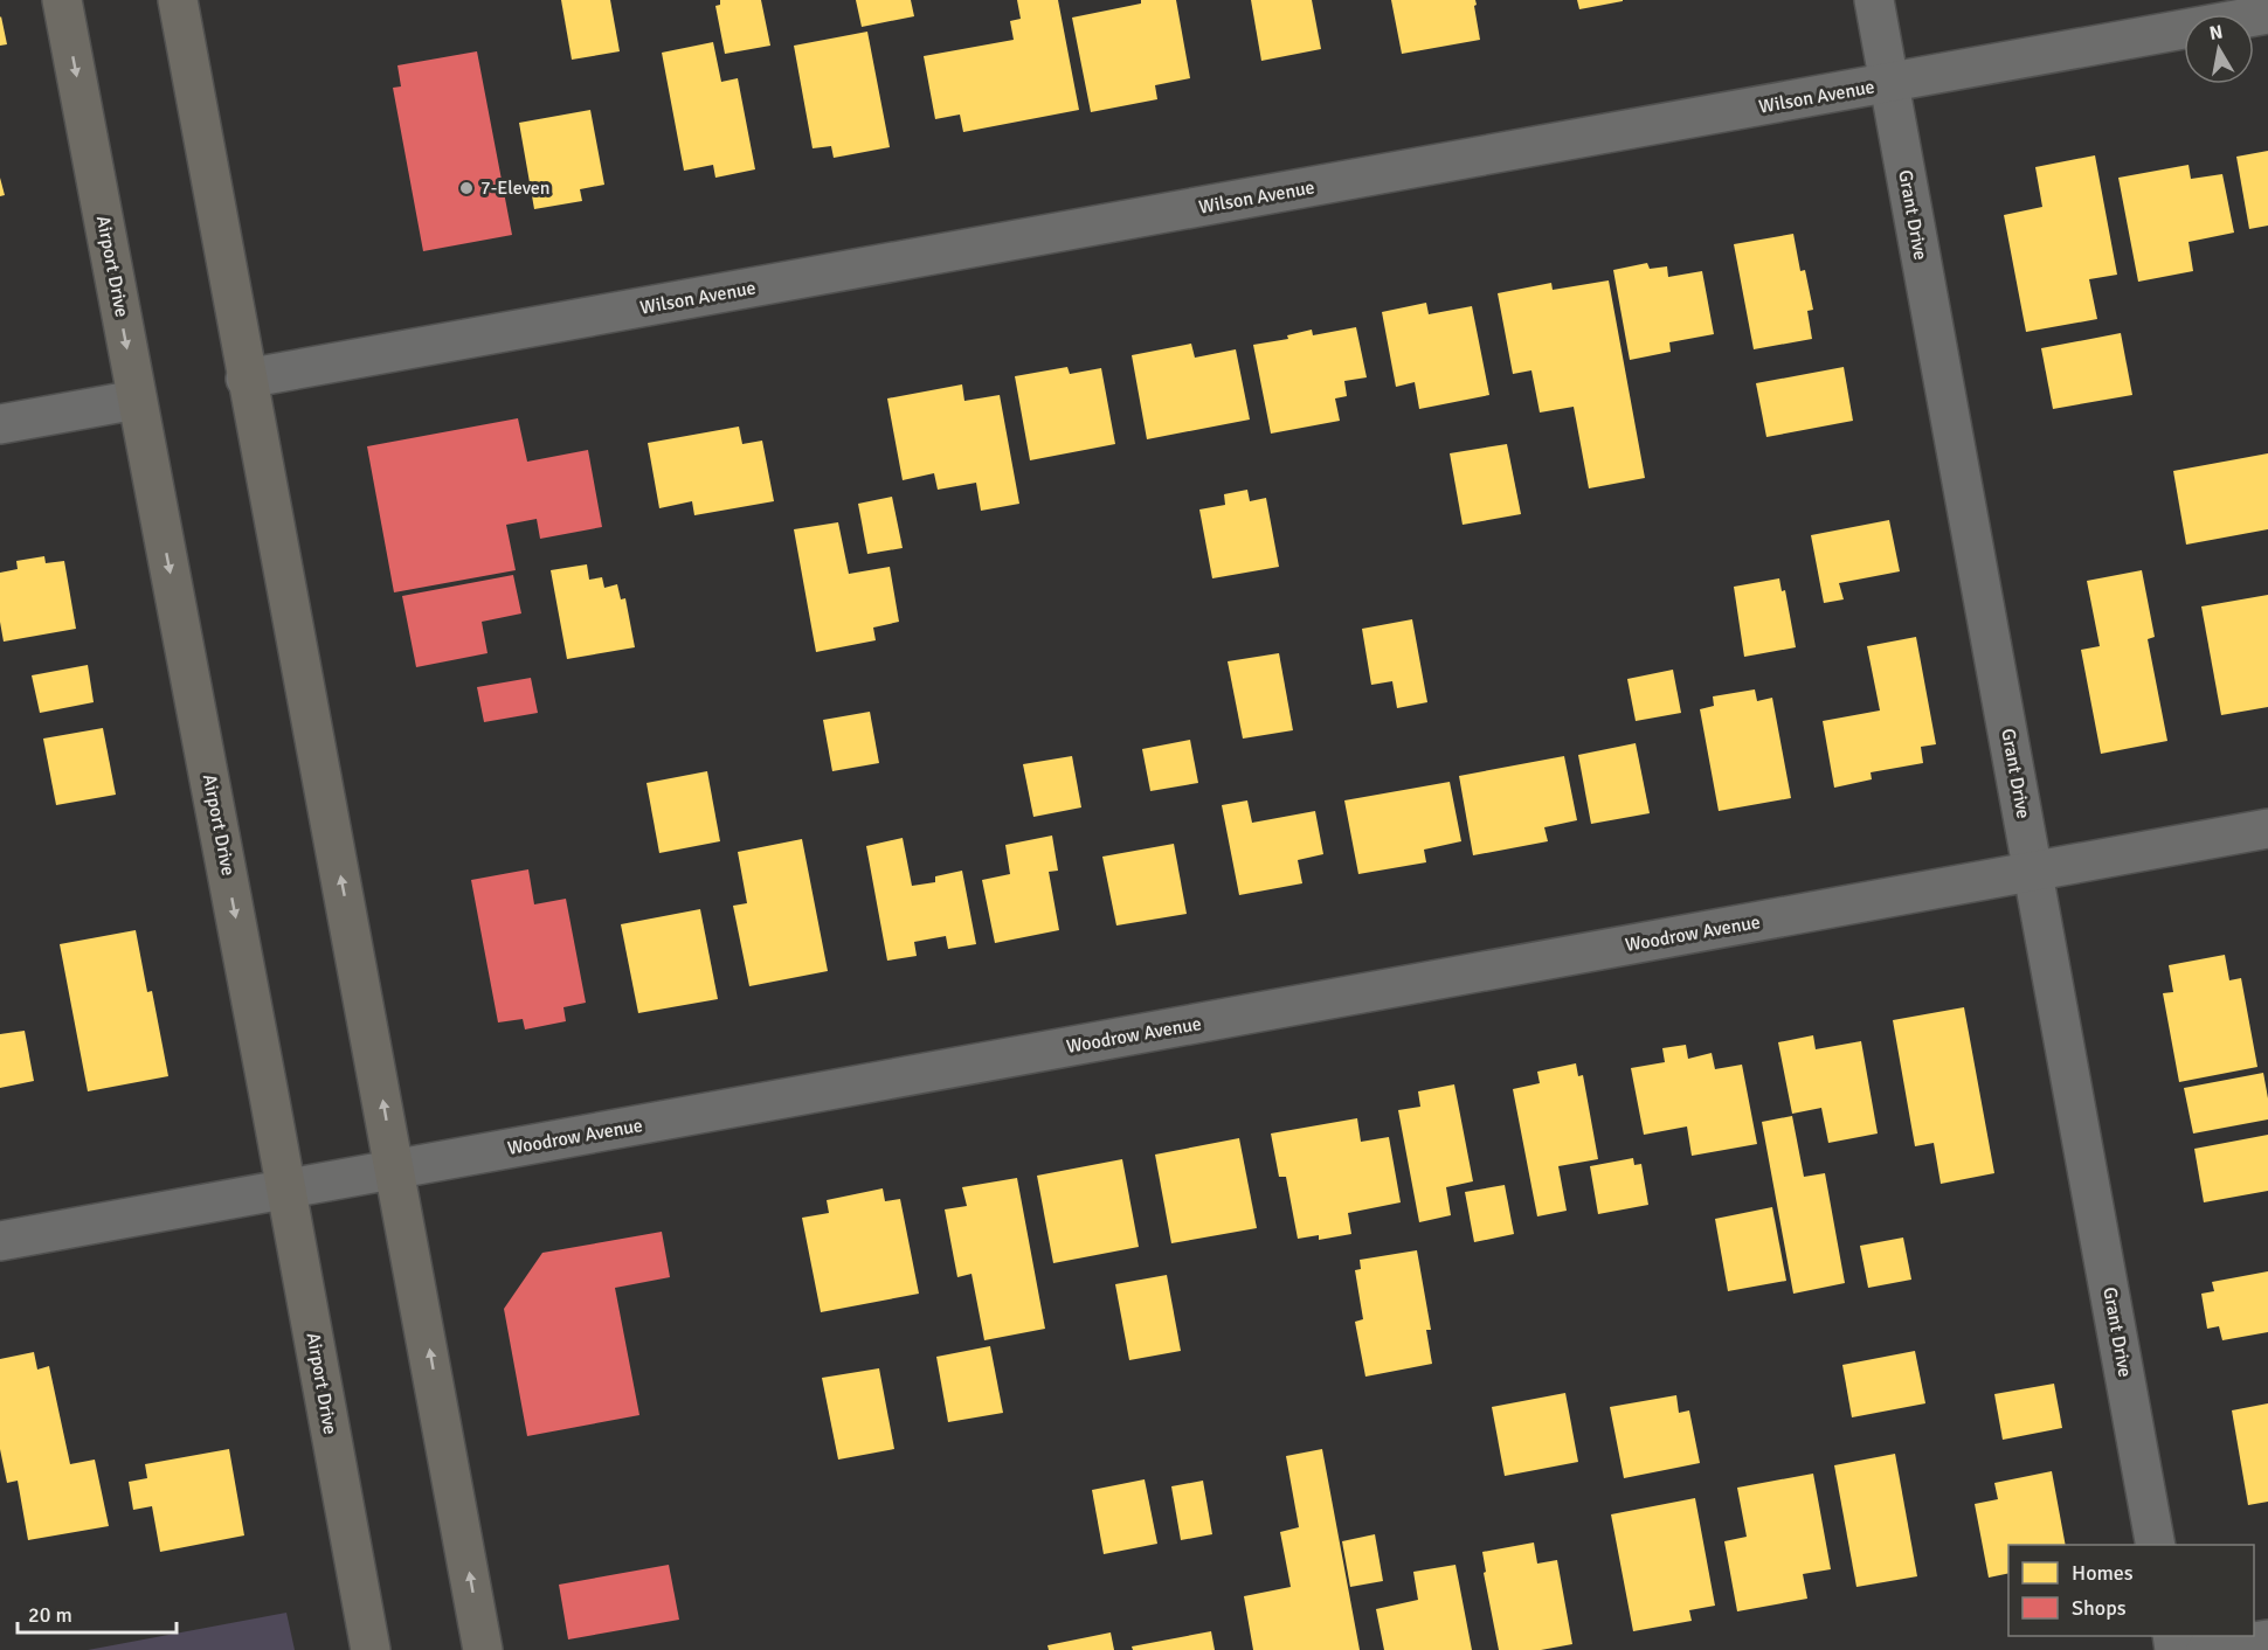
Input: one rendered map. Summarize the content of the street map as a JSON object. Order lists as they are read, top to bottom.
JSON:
{
  "streets": {
    "main road": ["Airport Drive"],
    "street": ["Wilson Avenue", "Grant Drive", "Woodrow Avenue"]
  },
  "crossings": [
    ["Wilson Avenue", "Grant Drive"],
    ["Grant Drive", "Woodrow Avenue"],
    ["Airport Drive", "Woodrow Avenue"]
  ],
  "places": ["7-Eleven"],
  "legend": ["Homes", "Shops"],
  "scale_bar": "20 m",
  "north": "top"
}
